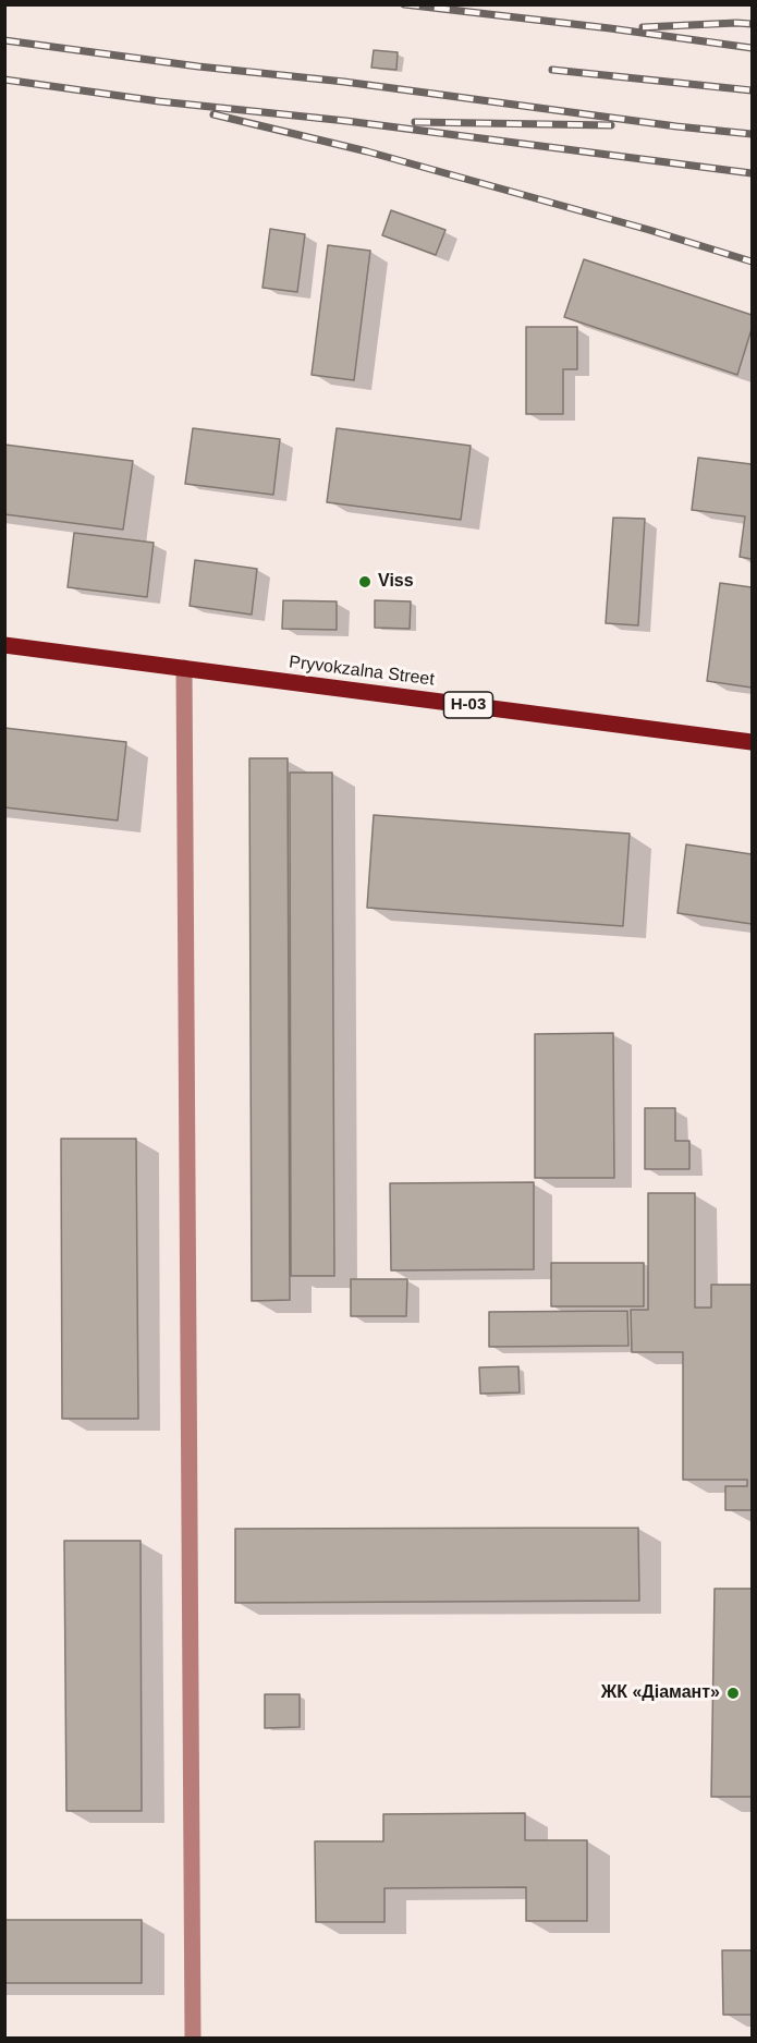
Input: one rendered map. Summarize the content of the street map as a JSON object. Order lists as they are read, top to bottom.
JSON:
{
  "streets": {
    "main road": ["Pryvokzalna Street", "Н-03"]
  },
  "places": ["Viss", "ЖК «Діамант»"]
}
